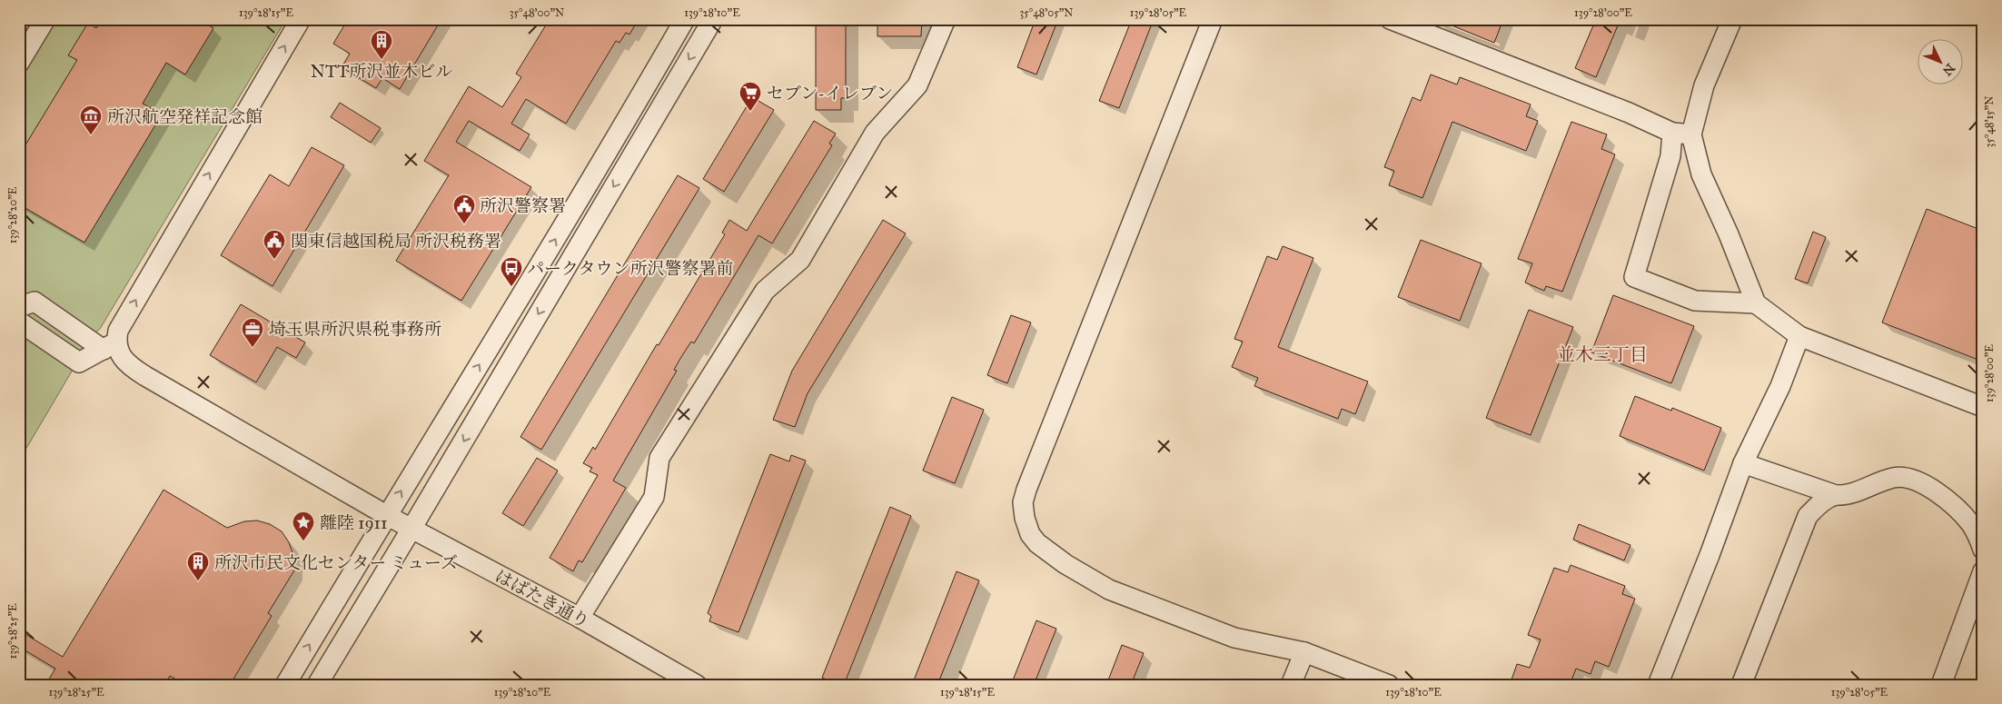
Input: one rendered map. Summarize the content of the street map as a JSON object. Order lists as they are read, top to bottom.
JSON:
{
  "streets": {
    "street": ["はばたき通り"]
  },
  "districts": ["並木三丁目"],
  "places": {
    "building": ["NTT所沢並木ビル", "所沢市民文化センター ミューズ"],
    "supermarket": ["セブン-イレブン"],
    "museum": ["所沢航空発祥記念館"],
    "public building": ["所沢警察署", "関東信越国税局 所沢税務署"],
    "bus stop": ["パークタウン所沢警察署前"],
    "office": ["埼玉県所沢県税事務所"],
    "place": ["離陸 1911"]
  },
  "north": "bottom right",
  "coordinates": [
    "139°28'15\"E",
    "35°48'00\"N",
    "139°28'10\"E",
    "35°48'05\"N",
    "139°28'05\"E",
    "139°28'00\"E",
    "35°48'15\"N",
    "139°28'20\"E",
    "139°28'25\"E"
  ]
}
